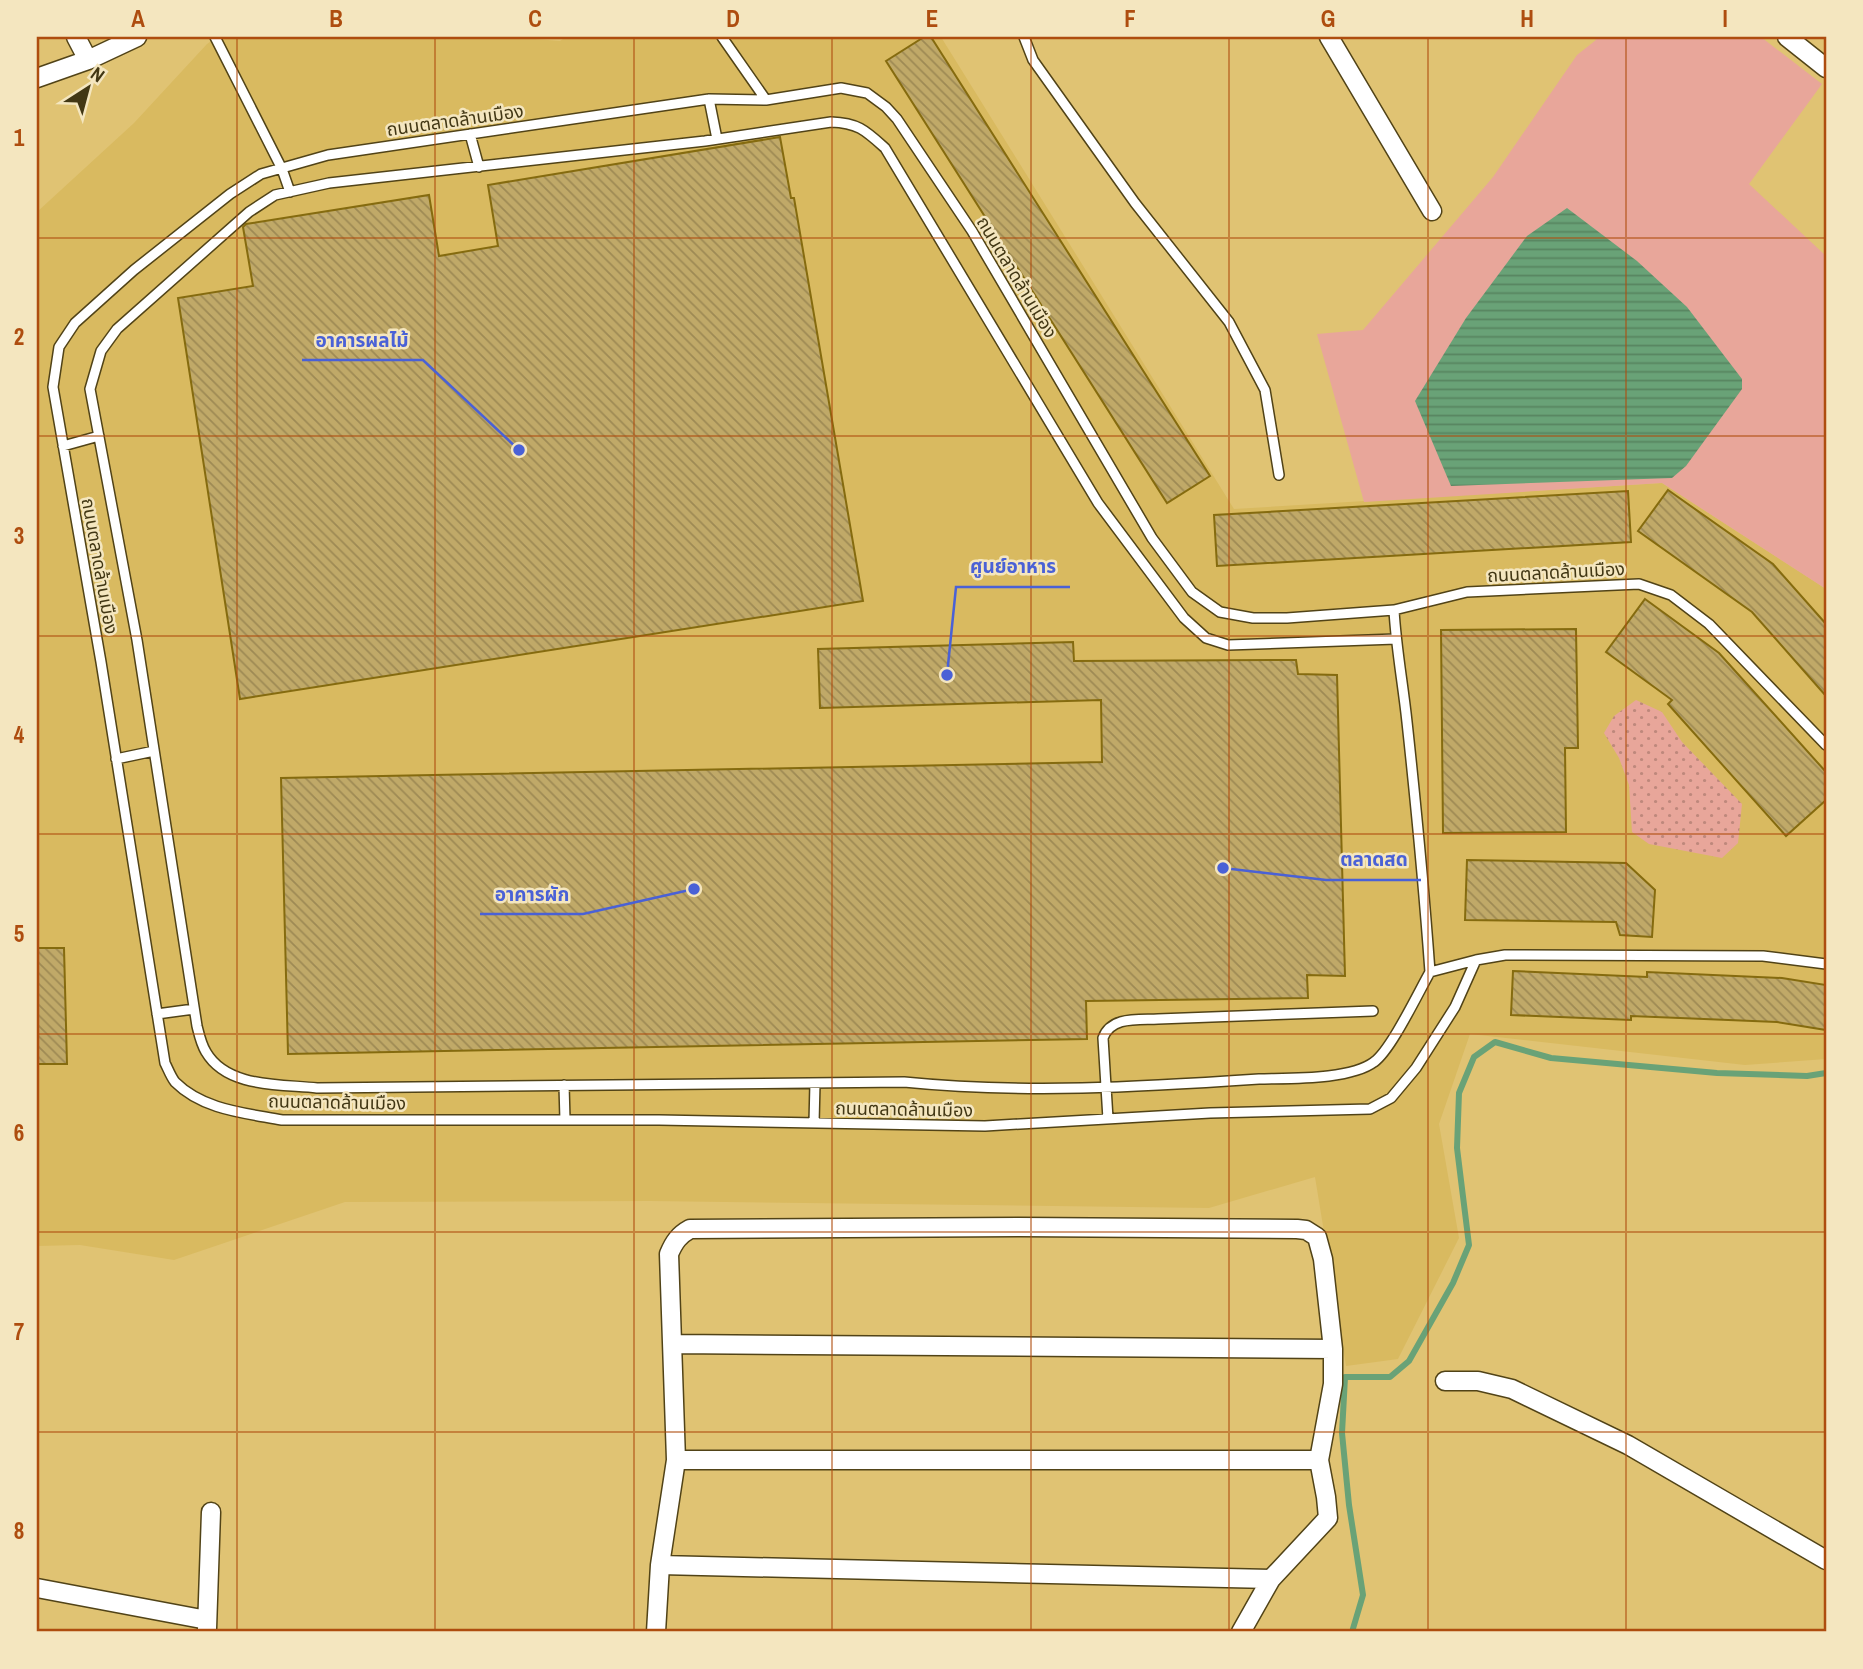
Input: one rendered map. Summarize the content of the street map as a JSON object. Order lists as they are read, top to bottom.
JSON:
{
  "streets": {
    "lane": ["ถนนตลาดล้านเมือง"]
  },
  "places": [
    "อาคารผลไม้",
    "ศูนย์อาหาร",
    "ตลาดสด",
    "อาคารผัก"
  ],
  "north": "top right",
  "grid": {
    "columns": [
      "A",
      "B",
      "C",
      "D",
      "E",
      "F",
      "G",
      "H",
      "I"
    ],
    "rows": [
      "1",
      "2",
      "3",
      "4",
      "5",
      "6",
      "7",
      "8"
    ]
  }
}
